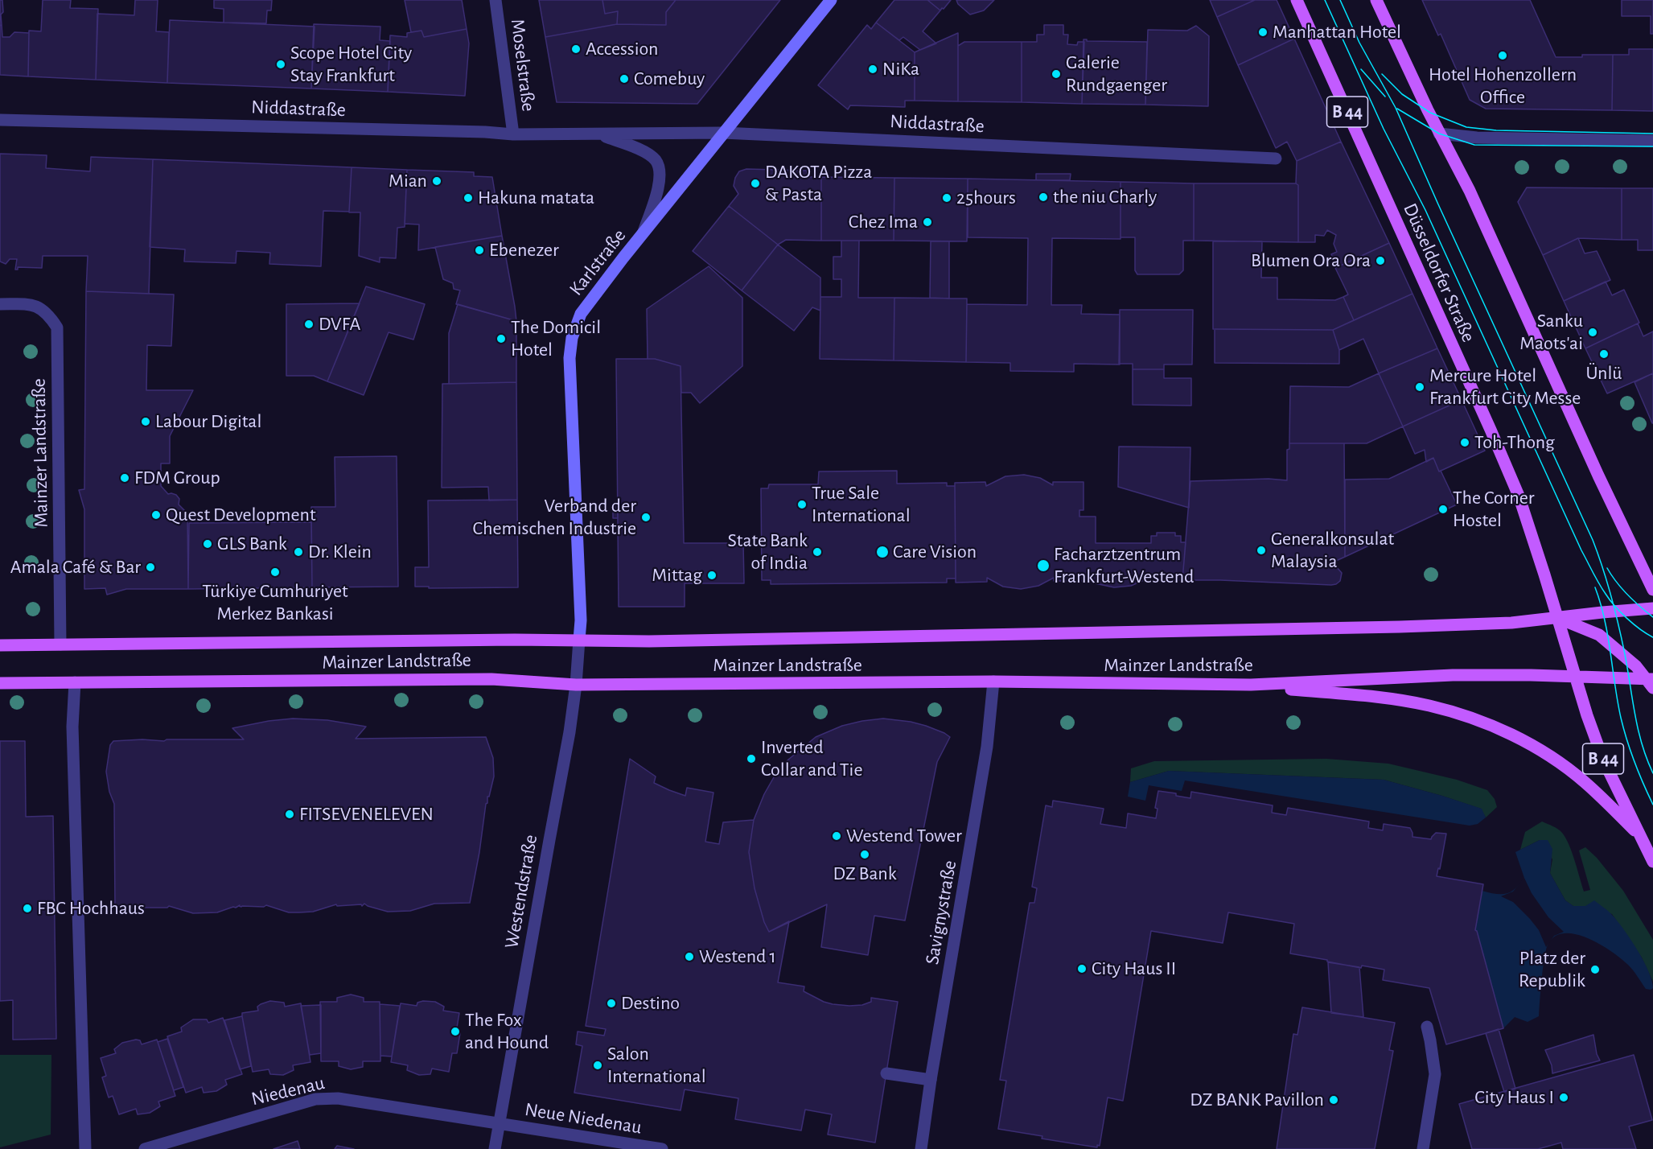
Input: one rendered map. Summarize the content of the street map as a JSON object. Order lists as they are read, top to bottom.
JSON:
{
  "streets": {
    "main road": [
      "B 44",
      "Karlstraße",
      "Düsseldorfer Straße",
      "Mainzer Landstraße"
    ],
    "street": [
      "Moselstraße",
      "Niddastraße",
      "Westendstraße",
      "Savignystraße",
      "Niedenau",
      "Neue Niedenau"
    ]
  },
  "crossings": [
    ["Moselstraße", "Niddastraße"],
    ["Niddastraße", "Karlstraße"],
    ["B 44", "Düsseldorfer Straße"],
    ["B 44", "Mainzer Landstraße"],
    ["Karlstraße", "Mainzer Landstraße"],
    ["Karlstraße", "Westendstraße"],
    ["Düsseldorfer Straße", "Mainzer Landstraße"],
    ["Mainzer Landstraße", "Westendstraße"],
    ["Mainzer Landstraße", "Savignystraße"],
    ["Westendstraße", "Niedenau"],
    ["Westendstraße", "Neue Niedenau"],
    ["Niedenau", "Neue Niedenau"]
  ],
  "places": [
    "Manhattan Hotel",
    "Accession",
    "Hotel Hohenzollern Office",
    "Scope Hotel City Stay Frankfurt",
    "NiKa",
    "Galerie Rundgaenger",
    "Comebuy",
    "Mian",
    "DAKOTA Pizza & Pasta",
    "the niu Charly",
    "Hakuna matata",
    "25hours",
    "Chez Ima",
    "Ebenezer",
    "Blumen Ora Ora",
    "DVFA",
    "Sanku Maots'ai",
    "The Domicil Hotel",
    "Ünlü",
    "Mercure Hotel Frankfurt City Messe",
    "Labour Digital",
    "Toh-Thong",
    "FDM Group",
    "True Sale International",
    "The Corner Hostel",
    "Quest Development",
    "Verband der Chemischen Industrie",
    "GLS Bank",
    "Generalkonsulat Malaysia",
    "Dr. Klein",
    "State Bank of India",
    "Care Vision",
    "Facharztzentrum Frankfurt-Westend",
    "Amala Café & Bar",
    "Türkiye Cumhuriyet Merkez Bankasi",
    "Mittag",
    "Inverted Collar and Tie",
    "FITSEVENELEVEN",
    "Westend Tower",
    "DZ Bank",
    "FBC Hochhaus",
    "Westend 1",
    "City Haus II",
    "Platz der Republik",
    "Destino",
    "The Fox and Hound",
    "Salon International",
    "City Haus I",
    "DZ BANK Pavillon"
  ]
}
